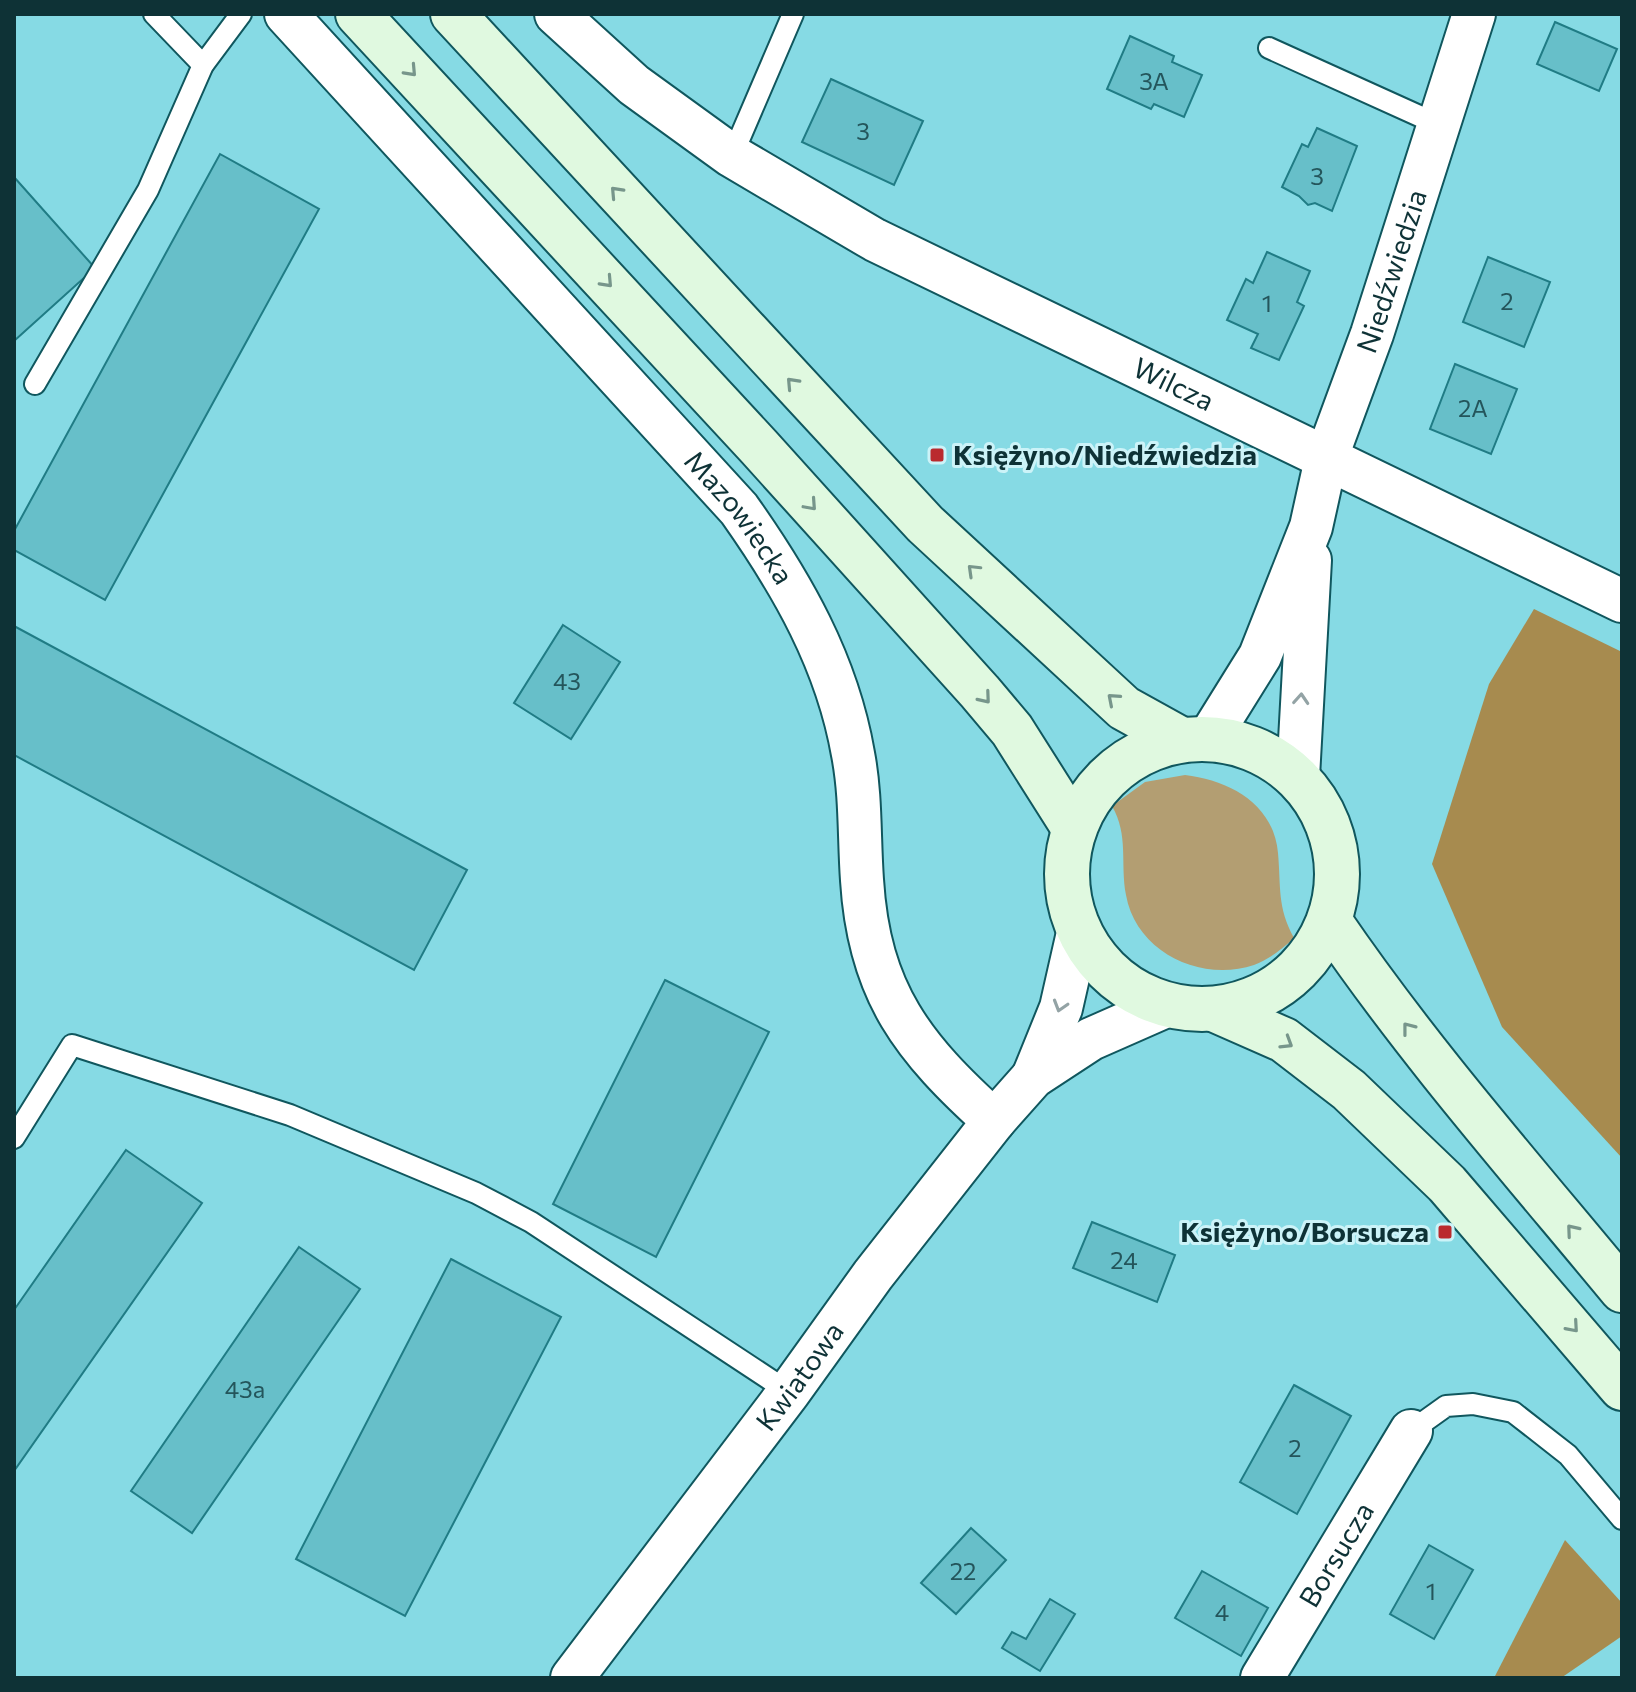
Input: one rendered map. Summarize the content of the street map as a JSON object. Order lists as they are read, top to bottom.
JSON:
{
  "streets": {
    "street": [
      "Niedźwiedzia",
      "Wilcza",
      "Mazowiecka",
      "Kwiatowa",
      "Borsucza"
    ]
  },
  "crossings": [
    ["Niedźwiedzia", "Wilcza"],
    ["Niedźwiedzia", "Kwiatowa"],
    ["Mazowiecka", "Kwiatowa"]
  ],
  "places": {
    "transit": ["Księżyno/Niedźwiedzia", "Księżyno/Borsucza"]
  },
  "house_numbers": [
    "3A",
    "3",
    "3",
    "2",
    "1",
    "2A",
    "43",
    "24",
    "43a",
    "2",
    "22",
    "1",
    "4"
  ]
}
